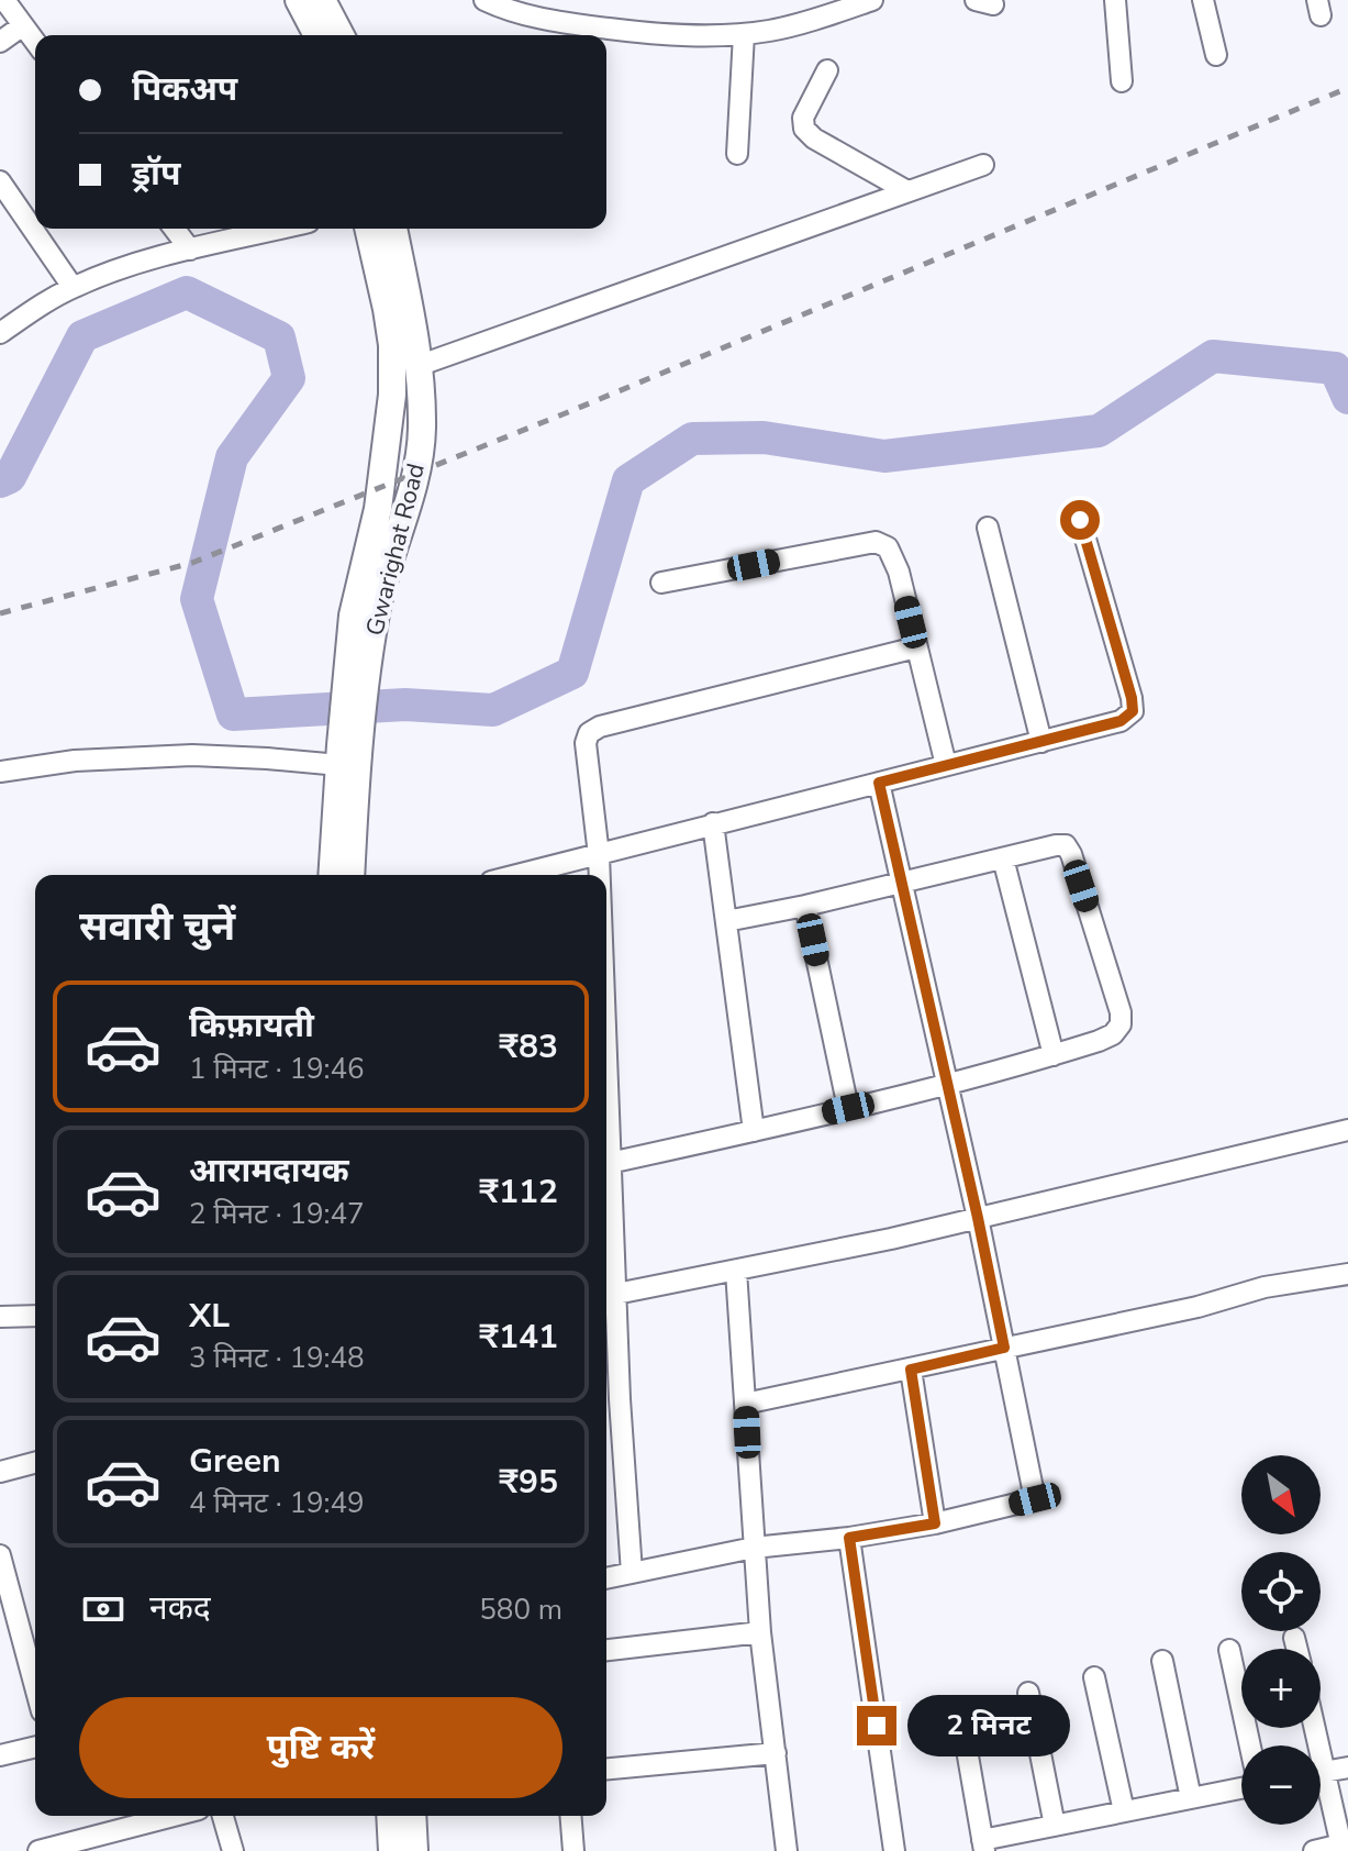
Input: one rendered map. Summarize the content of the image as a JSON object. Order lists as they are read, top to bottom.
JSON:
{
  "streets": {
    "street": ["Gwarighat Road"]
  },
  "north": "bottom right",
  "page": {
    "banner": ["पिकअप", "ड्रॉप"],
    "heading": "सवारी चुनें",
    "list": [
      {
        "name": "किफ़ायती",
        "note": "1 मिनट · 19:46",
        "value": "₹83"
      },
      {
        "name": "आरामदायक",
        "note": "2 मिनट · 19:47",
        "value": "₹112"
      },
      {
        "name": "XL",
        "note": "3 मिनट · 19:48",
        "value": "₹141"
      },
      {
        "name": "Green",
        "note": "4 मिनट · 19:49",
        "value": "₹95"
      }
    ],
    "map_buttons": ["+", "−"],
    "pay": ["नकद", "580 m"],
    "buttons": "पुष्टि करें",
    "bubble": "2 मिनट"
  }
}
